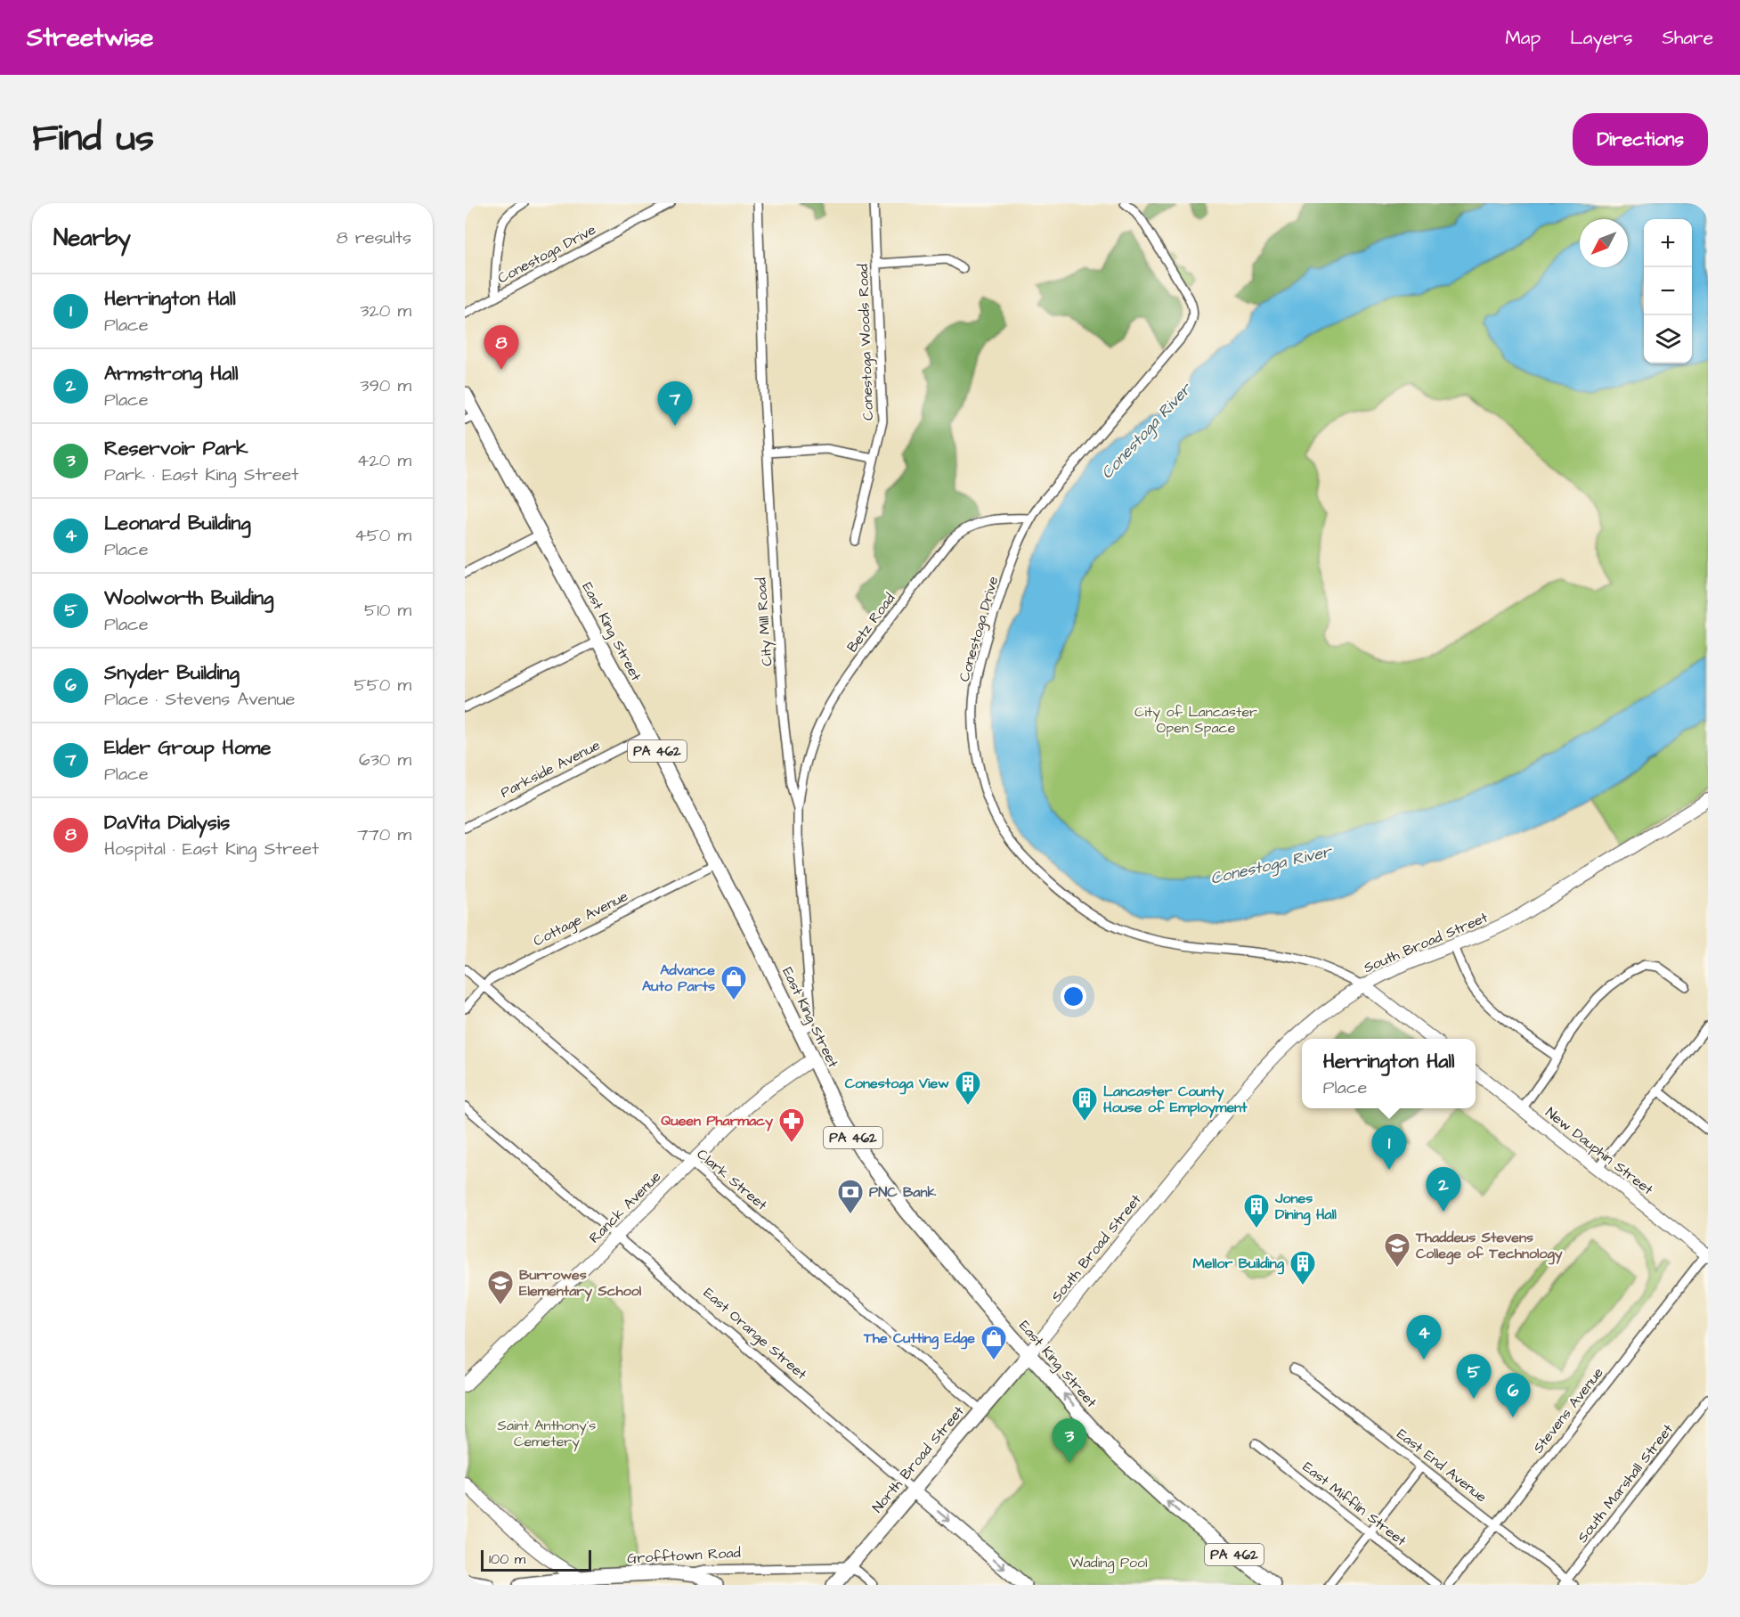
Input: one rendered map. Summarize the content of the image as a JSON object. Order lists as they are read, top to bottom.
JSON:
{
  "streets": {
    "main road": [
      "East King Street",
      "PA 462",
      "East Orange Street",
      "North Broad Street",
      "Grofftown Road"
    ],
    "street": [
      "Conestoga Drive",
      "Conestoga Woods Road",
      "City Mill Road",
      "Betz Road",
      "Parkside Avenue",
      "Cottage Avenue",
      "South Broad Street",
      "New Dauphin Street",
      "Clark Street",
      "Ranck Avenue",
      "Stevens Avenue",
      "East End Avenue",
      "South Marshall Street",
      "East Mifflin Street"
    ]
  },
  "crossings": [
    ["Conestoga Drive", "Betz Road"],
    ["Conestoga Drive", "South Broad Street"],
    ["City Mill Road", "Betz Road"],
    ["City Mill Road", "East King Street"],
    ["East King Street", "Parkside Avenue"],
    ["East King Street", "Cottage Avenue"],
    ["East King Street", "South Broad Street"],
    ["East King Street", "Ranck Avenue"],
    ["East King Street", "North Broad Street"],
    ["Cottage Avenue", "Clark Street"],
    ["South Broad Street", "North Broad Street"],
    ["New Dauphin Street", "Stevens Avenue"],
    ["Clark Street", "Ranck Avenue"],
    ["Clark Street", "North Broad Street"],
    ["Ranck Avenue", "East Orange Street"],
    ["East Orange Street", "North Broad Street"],
    ["Stevens Avenue", "East End Avenue"],
    ["North Broad Street", "Grofftown Road"],
    ["East End Avenue", "South Marshall Street"]
  ],
  "water": ["Conestoga River"],
  "parks": ["City of Lancaster Open Space", "Saint Anthony's Cemetery", "Wading Pool"],
  "places": {
    "shop": ["Advance Auto Parts", "The Cutting Edge"],
    "building": [
      "Conestoga View",
      "Lancaster County House of Employment",
      "Jones Dining Hall",
      "Mellor Building"
    ],
    "pharmacy": ["Queen Pharmacy"],
    "bank": ["PNC Bank"],
    "school or university": ["Thaddeus Stevens College of Technology", "Burrowes Elementary School"]
  },
  "scale_bar": "100 m",
  "north": "bottom left",
  "page": {
    "header": "Streetwise",
    "nav": ["Map", "Layers", "Share"],
    "title": "Find us",
    "buttons": "Directions",
    "heading": ["Nearby", "8 results"],
    "map_buttons": ["+", "−"],
    "list": [
      {
        "mark": "1",
        "name": "Herrington Hall",
        "note": "Place",
        "value": "320 m"
      },
      {
        "mark": "2",
        "name": "Armstrong Hall",
        "note": "Place",
        "value": "390 m"
      },
      {
        "mark": "3",
        "name": "Reservoir Park",
        "note": "Park · East King Street",
        "value": "420 m"
      },
      {
        "mark": "4",
        "name": "Leonard Building",
        "note": "Place",
        "value": "450 m"
      },
      {
        "mark": "5",
        "name": "Woolworth Building",
        "note": "Place",
        "value": "510 m"
      },
      {
        "mark": "6",
        "name": "Snyder Building",
        "note": "Place · Stevens Avenue",
        "value": "550 m"
      },
      {
        "mark": "7",
        "name": "Elder Group Home",
        "note": "Place",
        "value": "630 m"
      },
      {
        "mark": "8",
        "name": "DaVita Dialysis",
        "note": "Hospital · East King Street",
        "value": "770 m"
      }
    ],
    "pins": [
      "8",
      "7",
      "1",
      "2",
      "4",
      "5",
      "6",
      "3"
    ],
    "popup": ["Herrington Hall", "Place"],
    "scale": "100 m"
  }
}
